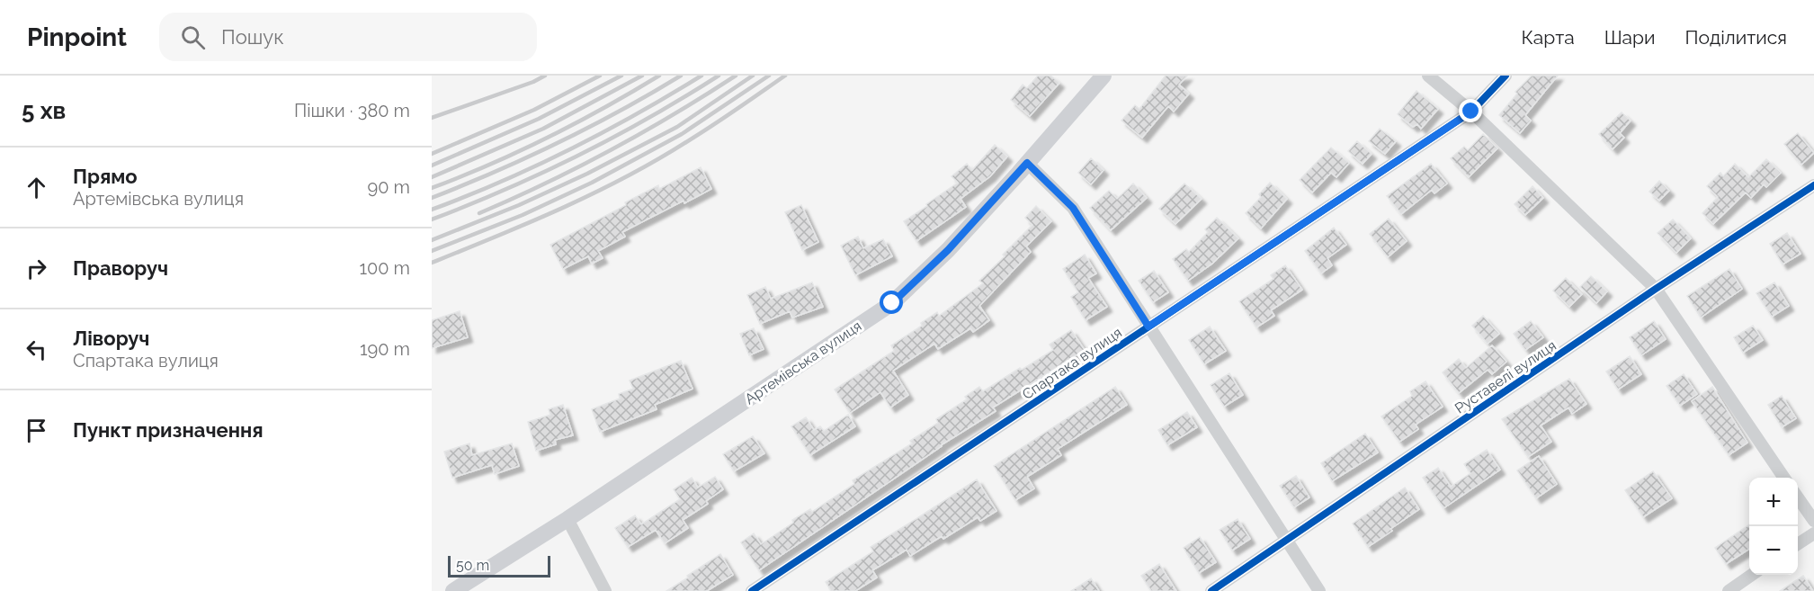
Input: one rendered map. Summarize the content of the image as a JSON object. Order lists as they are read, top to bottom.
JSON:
{
  "streets": {
    "main road": ["Артемівська вулиця"],
    "street": ["Спартака вулиця", "Руставелі вулиця"]
  },
  "scale_bar": "50 m",
  "page": {
    "header": "Pinpoint",
    "search": "Пошук",
    "nav": ["Карта", "Шари", "Поділитися"],
    "heading": ["5 хв", "Пішки · 380 m"],
    "list": [
      ["Прямо", "Артемівська вулиця", "90 m"],
      ["Праворуч", "100 m"],
      ["Ліворуч", "Спартака вулиця", "190 m"],
      "Пункт призначення"
    ],
    "map_buttons": ["+", "−"],
    "scale": "50 m"
  }
}
